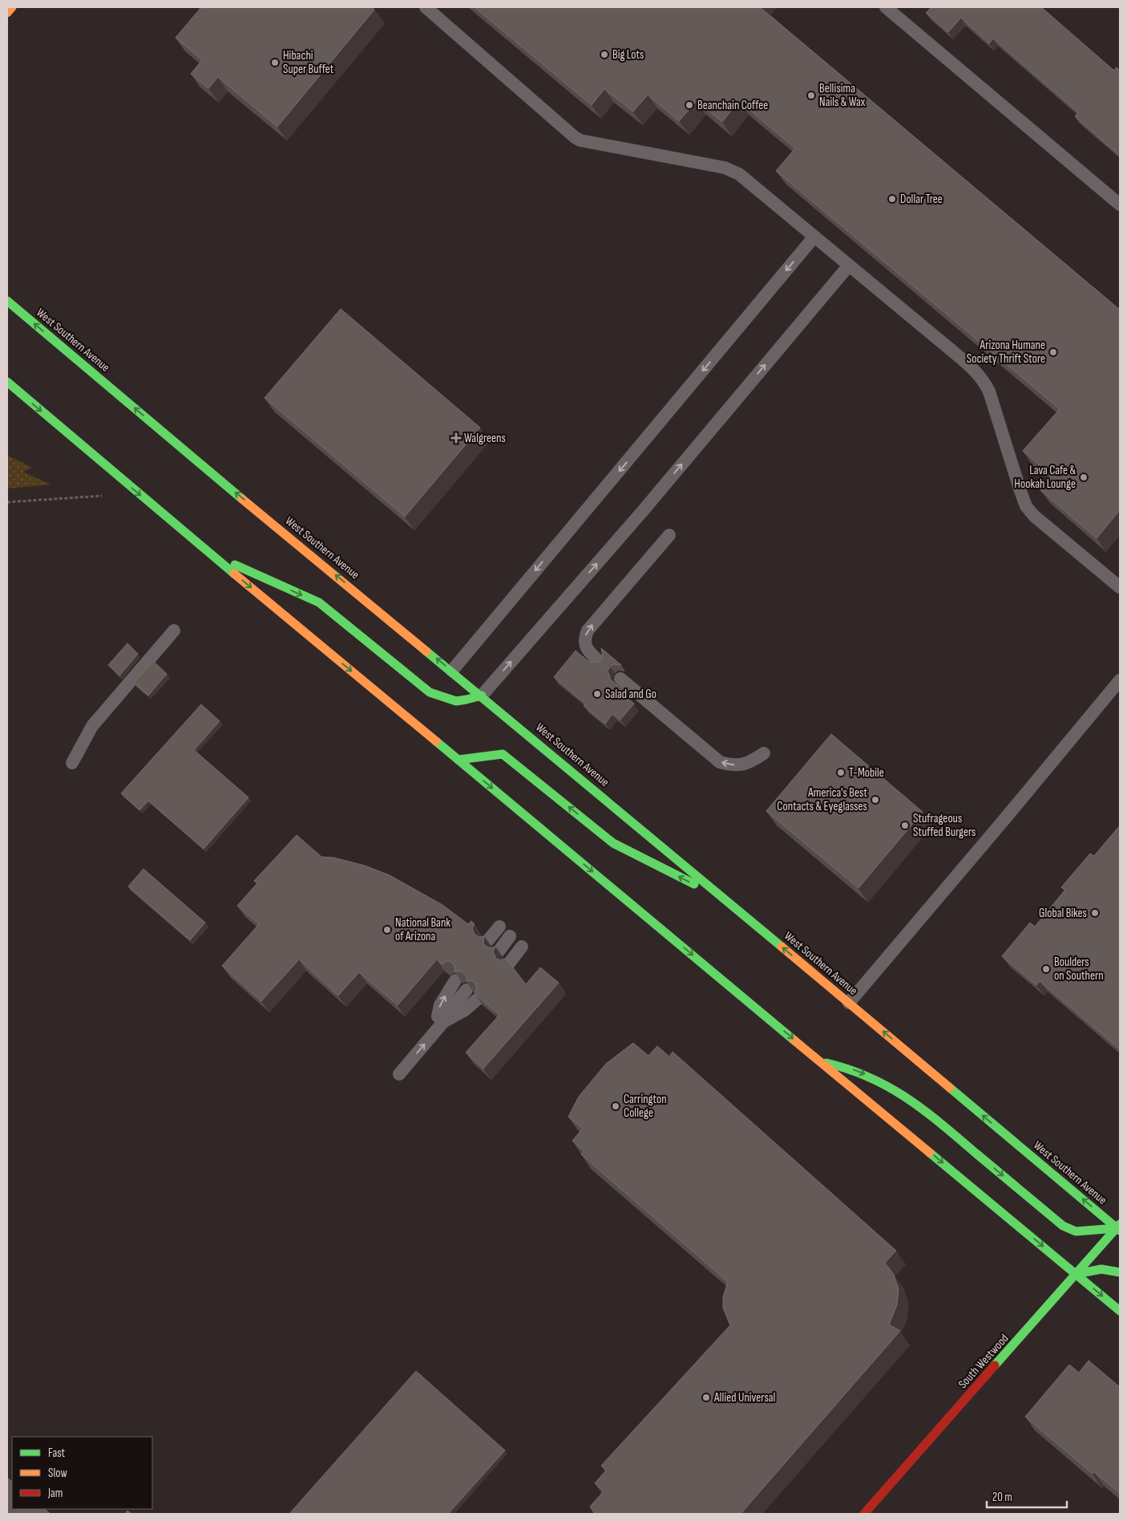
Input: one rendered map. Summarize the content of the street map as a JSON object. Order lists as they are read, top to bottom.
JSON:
{
  "streets": {
    "main road": ["West Southern Avenue", "South Westwood"]
  },
  "crossings": [
    ["West Southern Avenue", "South Westwood"]
  ],
  "places": {
    "other": [
      "Big Lots",
      "Hibachi Super Buffet",
      "Bellisima Nails & Wax",
      "Beanchain Coffee",
      "Dollar Tree",
      "Arizona Humane Society Thrift Store",
      "Lava Cafe & Hookah Lounge",
      "Salad and Go",
      "T-Mobile",
      "America's Best Contacts & Eyeglasses",
      "Stufrageous Stuffed Burgers",
      "Global Bikes",
      "National Bank of Arizona",
      "Boulders on Southern",
      "Carrington College",
      "Allied Universal"
    ],
    "health": ["Walgreens"]
  },
  "legend": ["Fast", "Slow", "Jam"],
  "scale_bar": "20 m"
}
